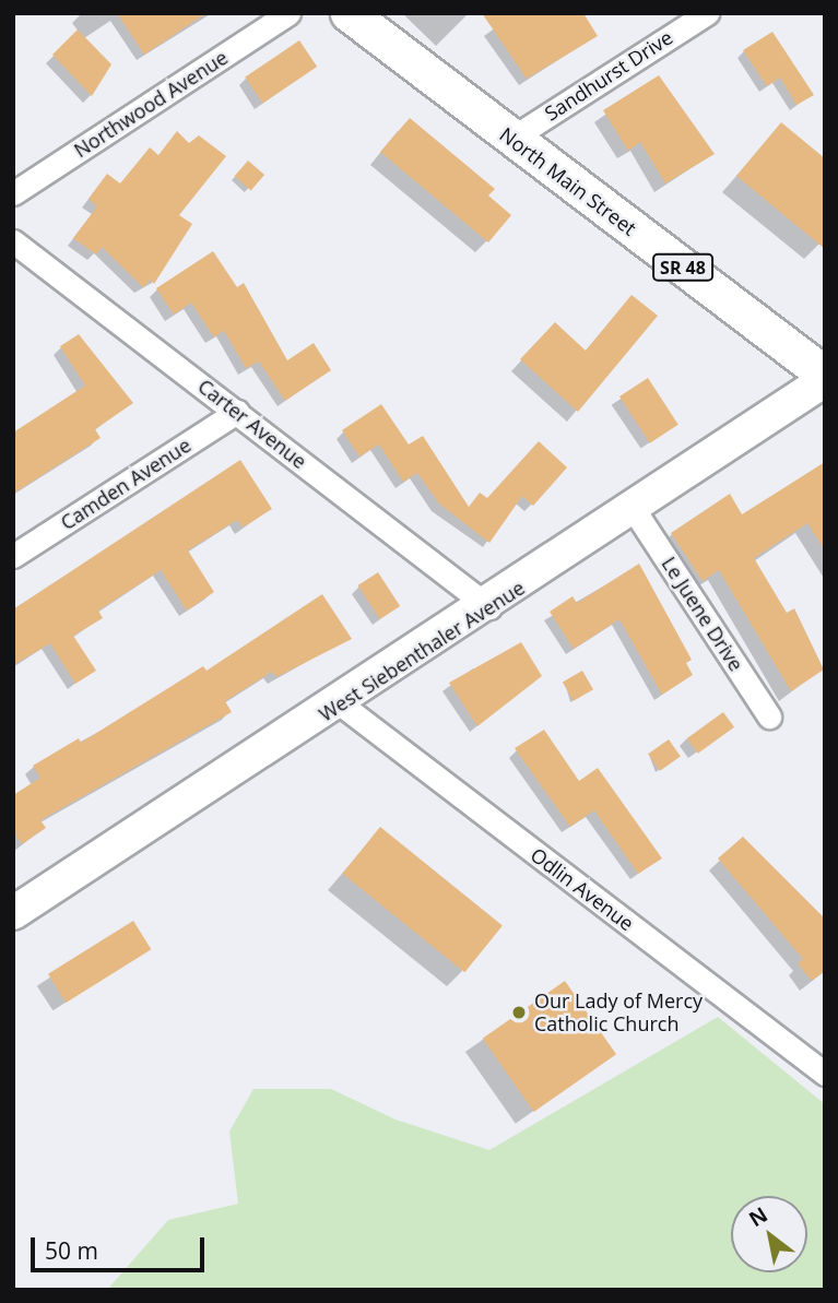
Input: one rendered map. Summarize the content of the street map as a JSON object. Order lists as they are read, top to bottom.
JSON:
{
  "streets": {
    "main road": ["North Main Street", "SR 48", "West Siebenthaler Avenue"],
    "street": [
      "Sandhurst Drive",
      "Northwood Avenue",
      "Carter Avenue",
      "Camden Avenue",
      "Le Juene Drive",
      "Odlin Avenue"
    ]
  },
  "crossings": [
    ["Sandhurst Drive", "North Main Street"],
    ["Carter Avenue", "Camden Avenue"],
    ["Carter Avenue", "West Siebenthaler Avenue"],
    ["Le Juene Drive", "West Siebenthaler Avenue"],
    ["West Siebenthaler Avenue", "Odlin Avenue"]
  ],
  "places": ["Our Lady of Mercy Catholic Church"],
  "scale_bar": "50 m",
  "north": "top left"
}
